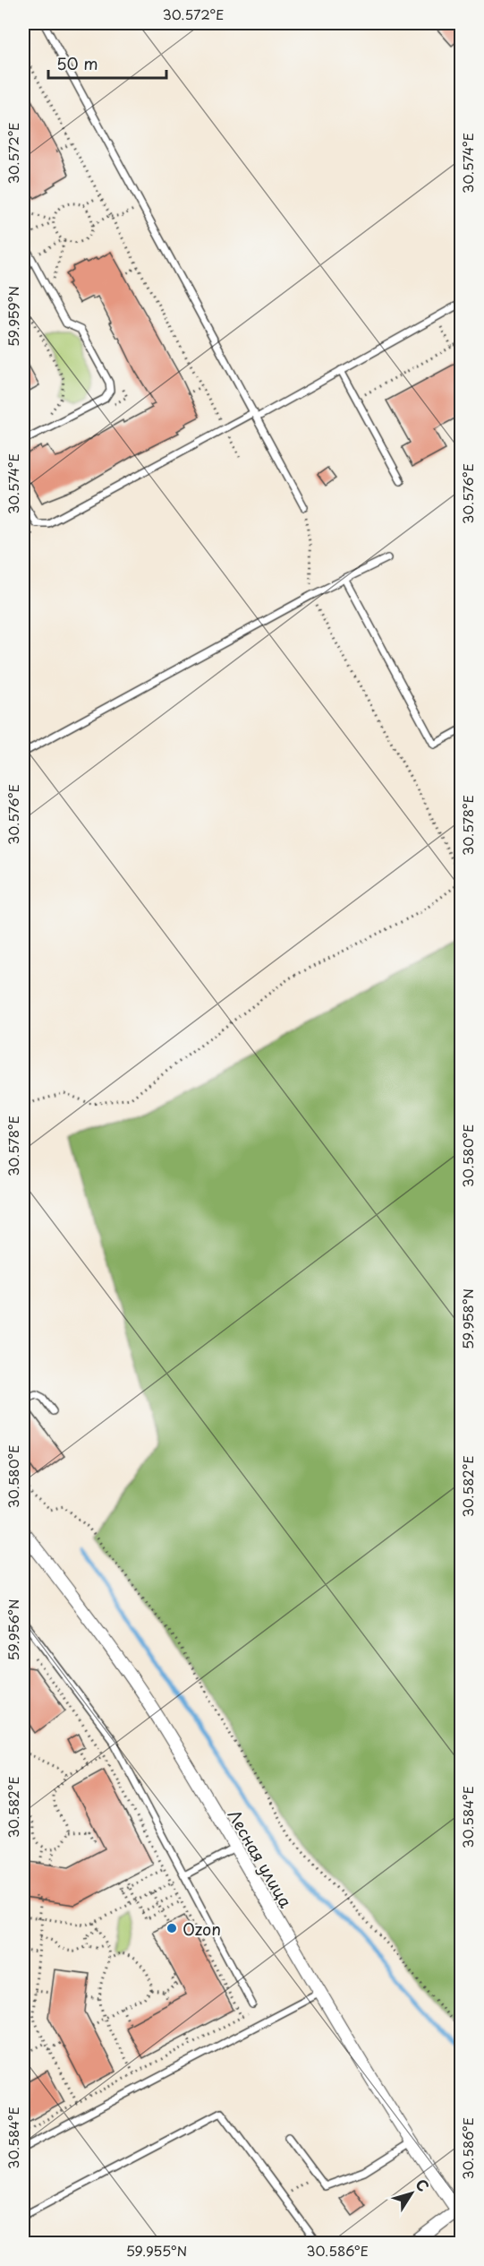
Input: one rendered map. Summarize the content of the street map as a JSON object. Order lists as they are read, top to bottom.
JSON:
{
  "streets": {
    "street": ["Лесная улица"]
  },
  "places": ["Ozon"],
  "scale_bar": "50 m",
  "north": "top right",
  "coordinates": [
    "30.572°E",
    "30.574°E",
    "59.959°N",
    "30.576°E",
    "30.578°E",
    "30.580°E",
    "59.958°N",
    "30.582°E",
    "59.956°N",
    "30.584°E",
    "30.586°E",
    "59.955°N"
  ]
}
